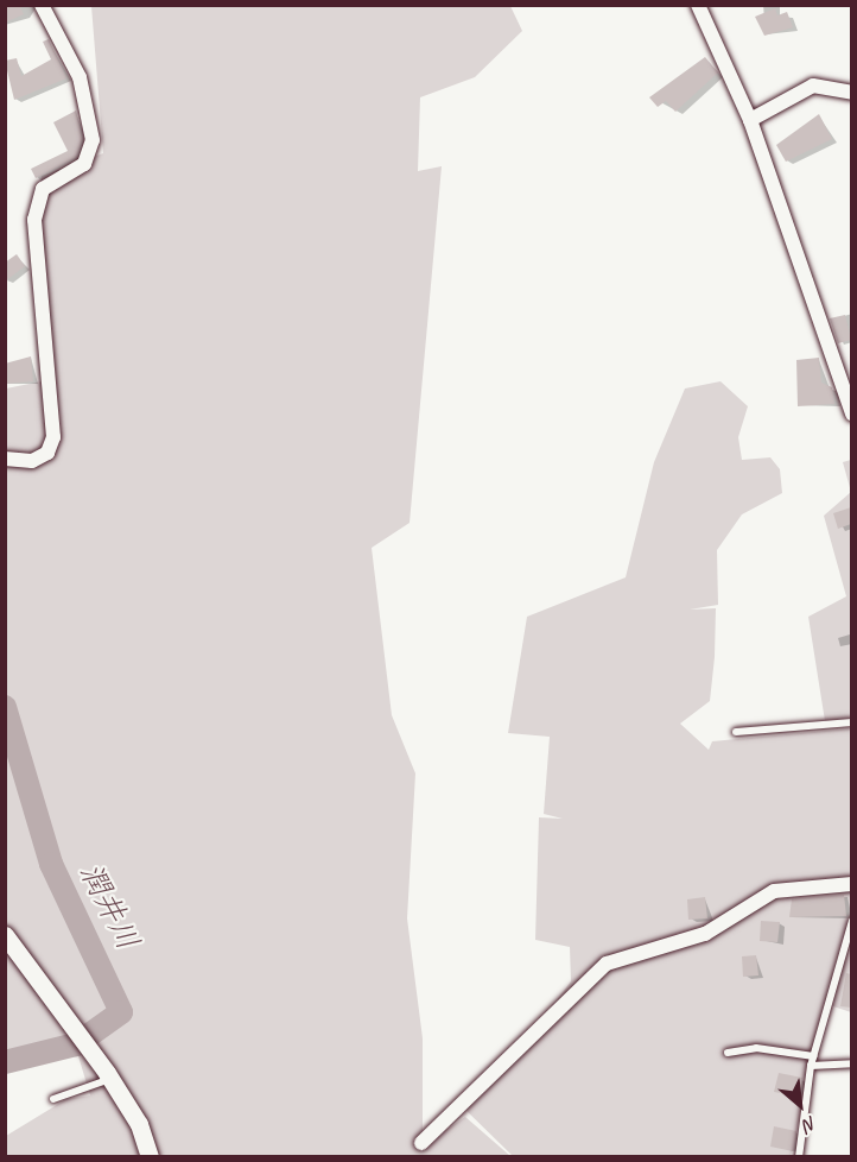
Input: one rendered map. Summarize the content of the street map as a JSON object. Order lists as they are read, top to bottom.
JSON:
{
  "water": ["潤井川"],
  "north": "bottom right"
}
